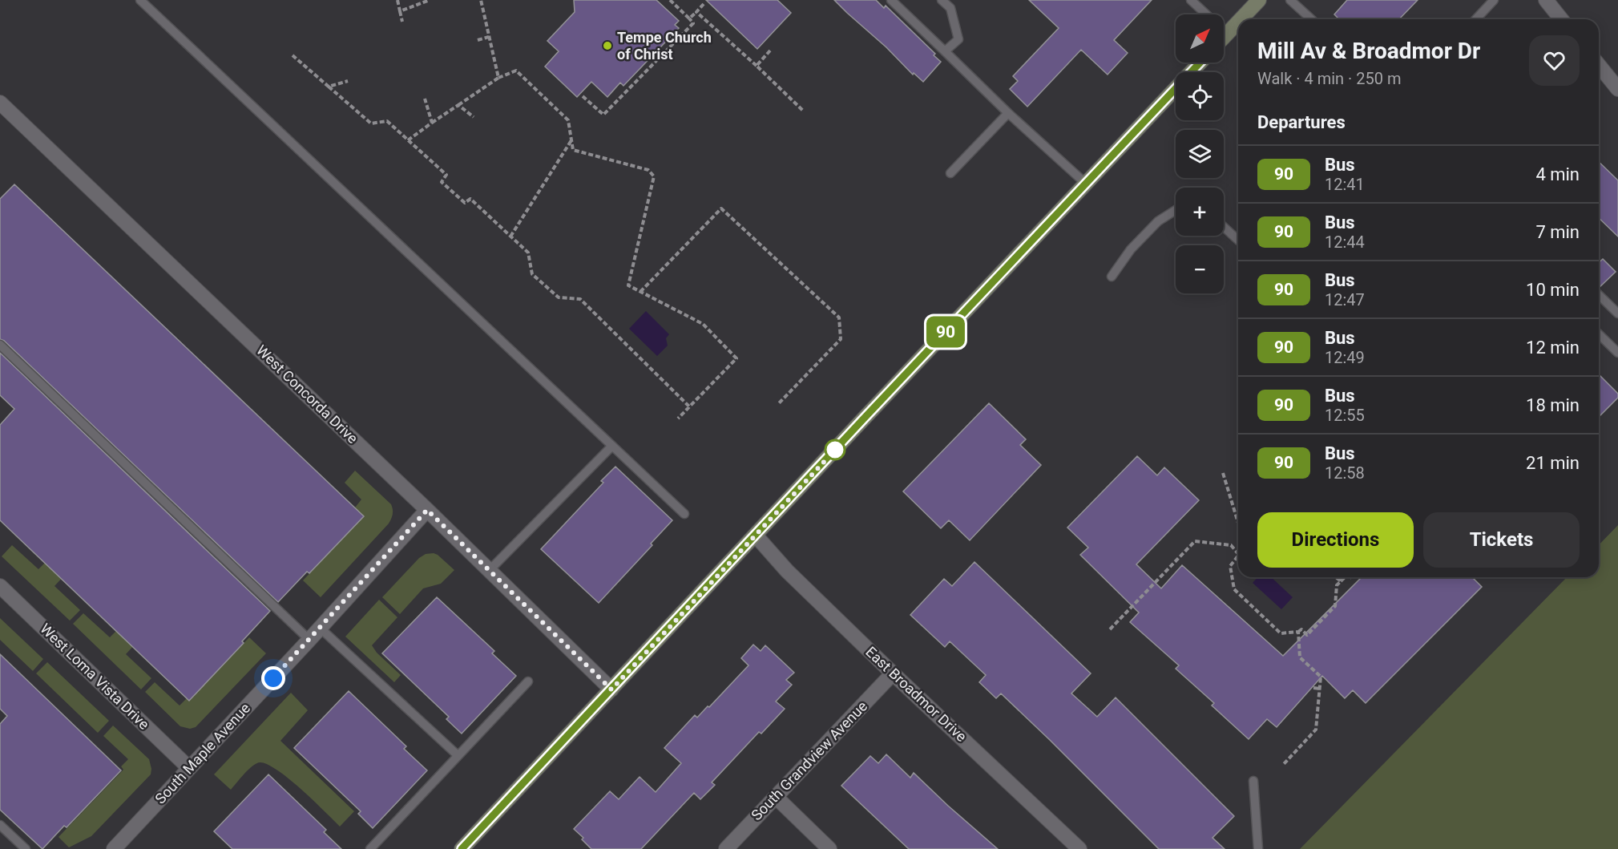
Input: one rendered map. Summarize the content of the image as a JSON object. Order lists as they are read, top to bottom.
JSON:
{
  "streets": {
    "street": [
      "West Concorda Drive",
      "West Loma Vista Drive",
      "East Broadmor Drive",
      "South Maple Avenue",
      "South Grandview Avenue"
    ]
  },
  "crossings": [
    ["West Concorda Drive", "South Maple Avenue"],
    ["West Loma Vista Drive", "South Maple Avenue"],
    ["East Broadmor Drive", "South Grandview Avenue"]
  ],
  "places": ["Tempe Church of Christ"],
  "lines": ["bus line 90"],
  "north": "top right",
  "page": {
    "on_map": "90",
    "map_buttons": ["+", "−"],
    "heading": [
      ["Mill Av & Broadmor Dr", "Walk · 4 min · 250 m"],
      "Departures"
    ],
    "list": [
      {
        "mark": "90",
        "name": "Bus",
        "note": "12:41",
        "value": "4 min"
      },
      {
        "mark": "90",
        "name": "Bus",
        "note": "12:44",
        "value": "7 min"
      },
      {
        "mark": "90",
        "name": "Bus",
        "note": "12:47",
        "value": "10 min"
      },
      {
        "mark": "90",
        "name": "Bus",
        "note": "12:49",
        "value": "12 min"
      },
      {
        "mark": "90",
        "name": "Bus",
        "note": "12:55",
        "value": "18 min"
      },
      {
        "mark": "90",
        "name": "Bus",
        "note": "12:58",
        "value": "21 min"
      }
    ],
    "buttons": ["Directions", "Tickets"]
  }
}
